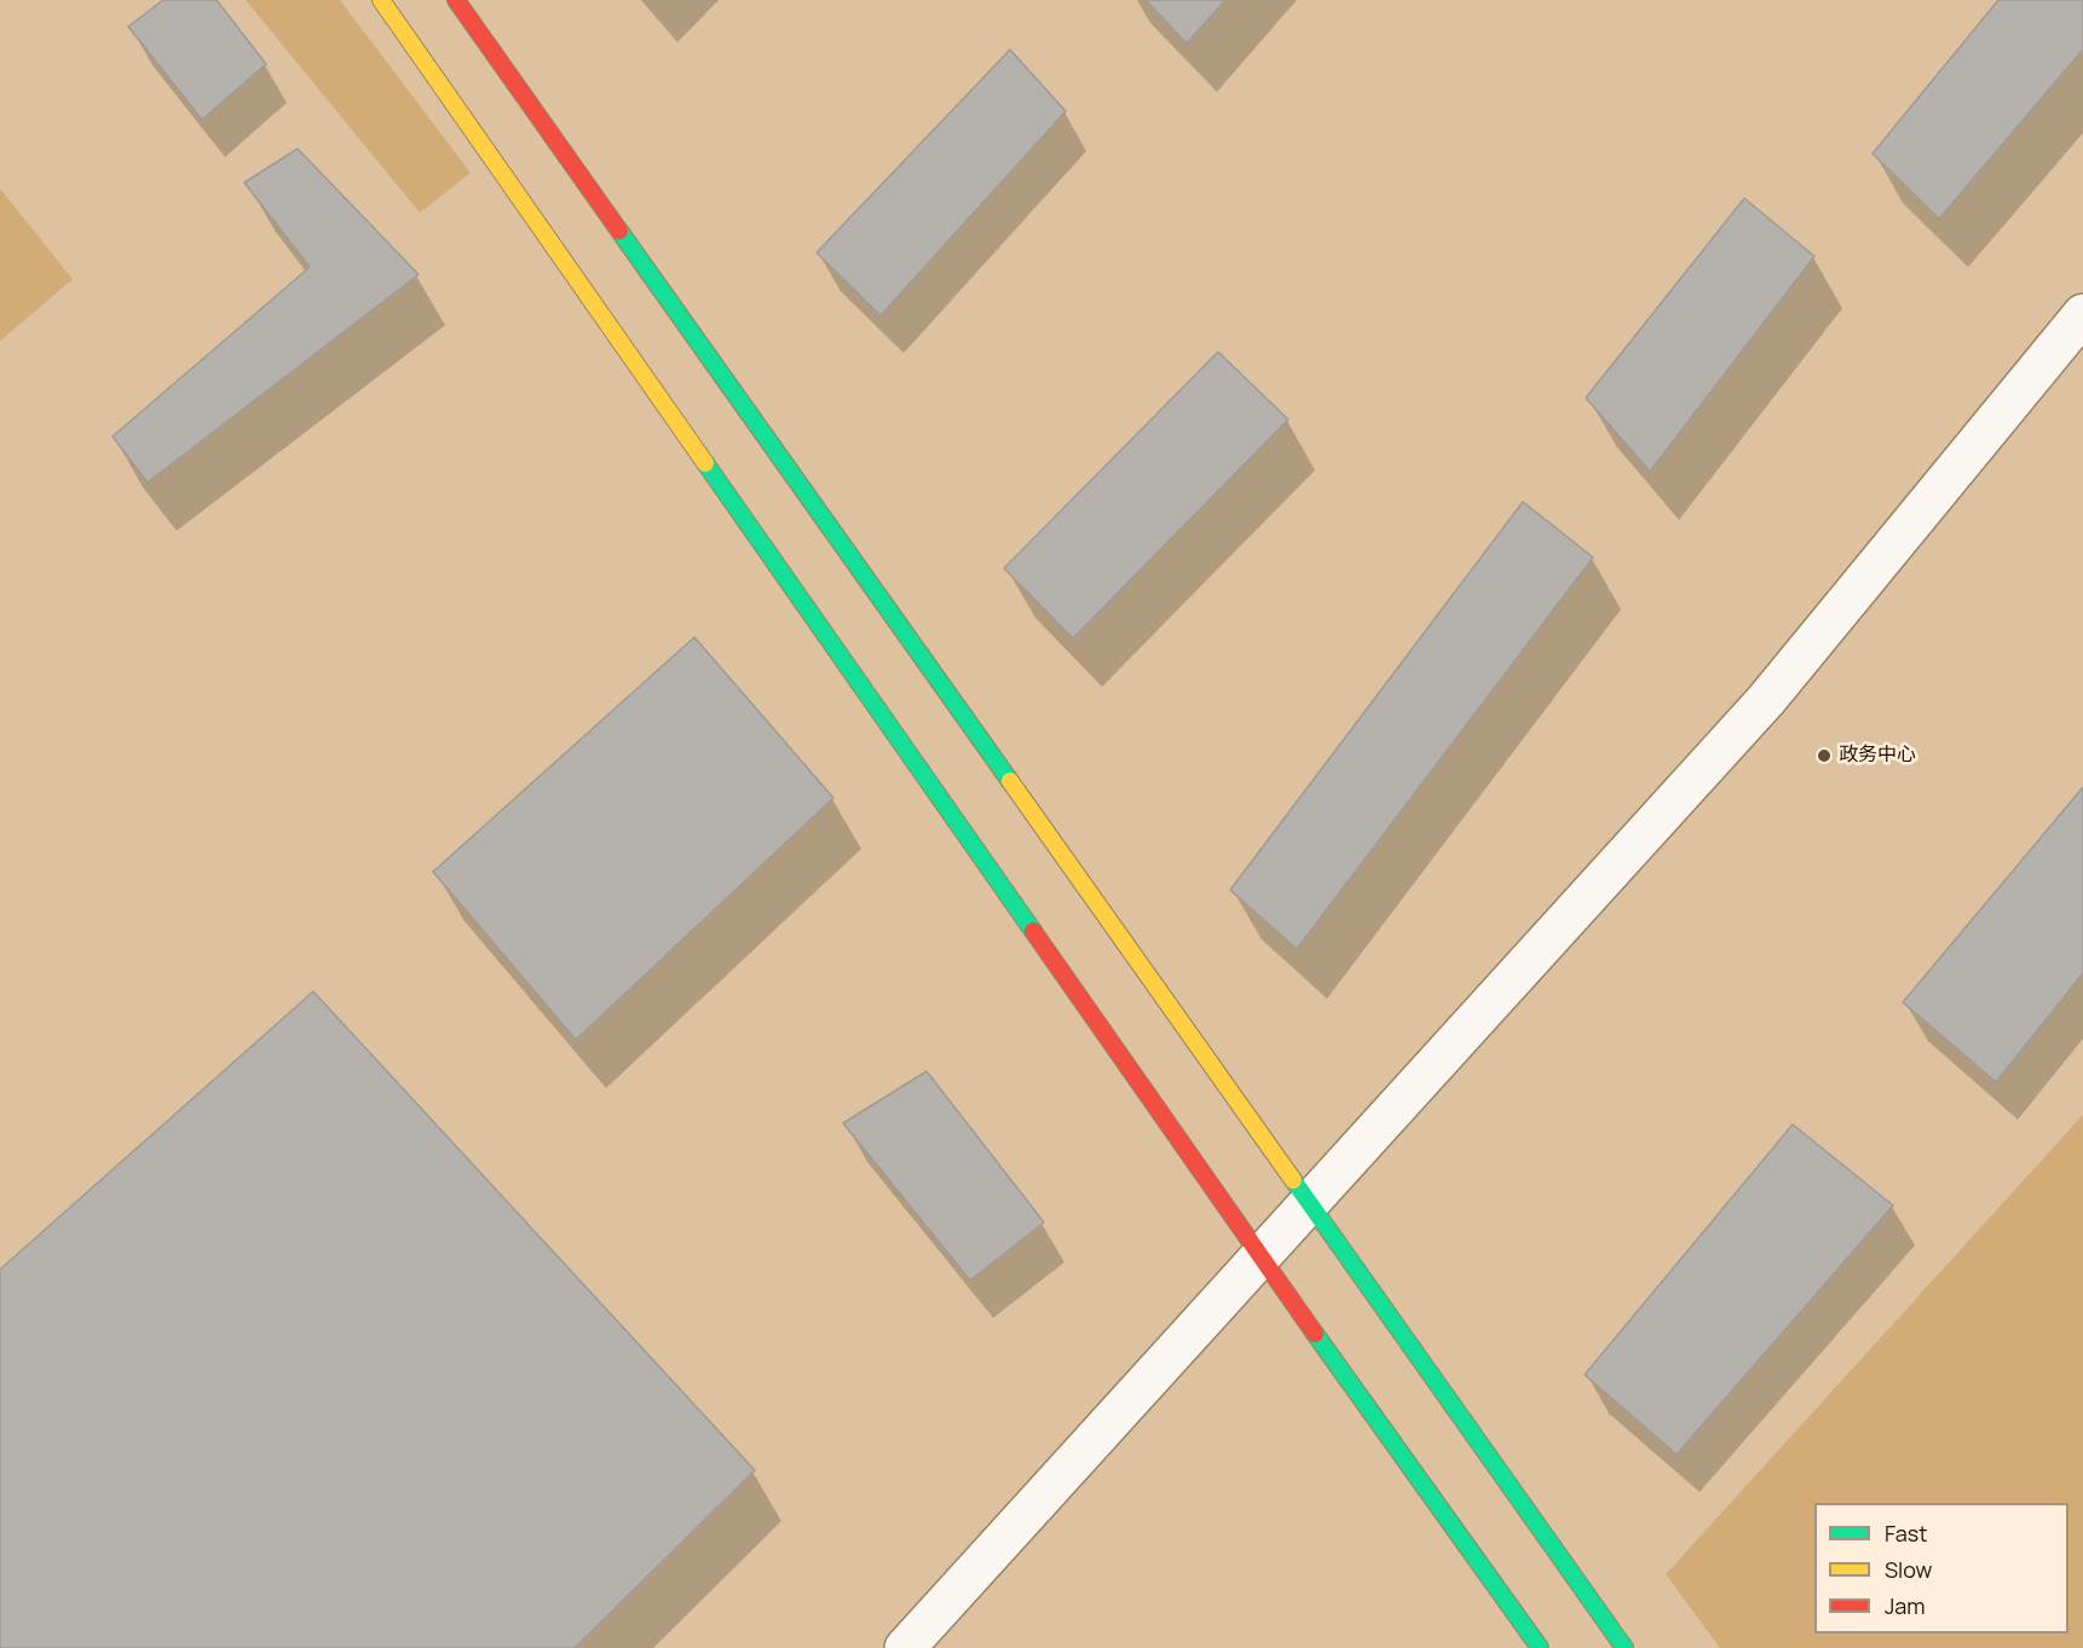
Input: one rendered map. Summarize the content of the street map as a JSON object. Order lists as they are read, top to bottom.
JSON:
{
  "places": ["政务中心"],
  "legend": ["Fast", "Slow", "Jam"]
}
